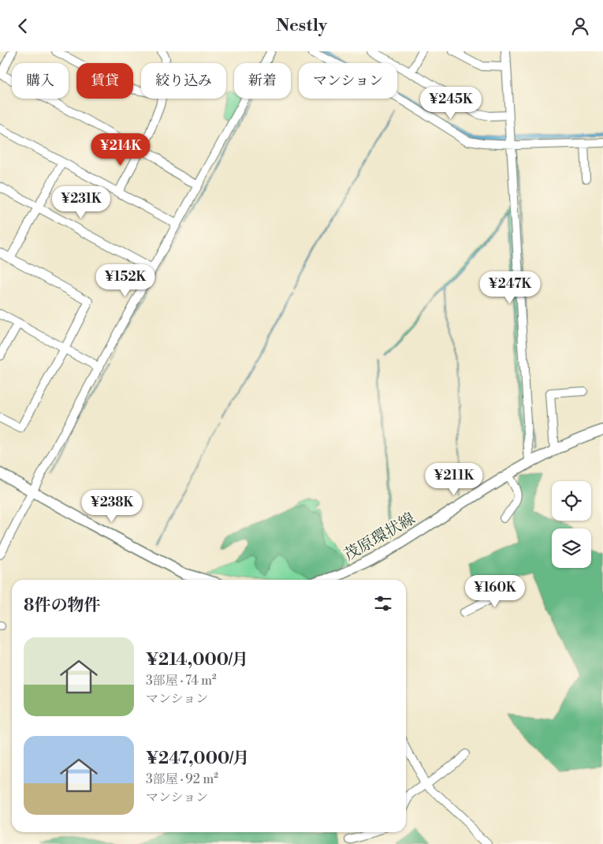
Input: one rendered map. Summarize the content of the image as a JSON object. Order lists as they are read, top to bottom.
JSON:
{
  "streets": {
    "main road": ["茂原環状線"]
  },
  "page": {
    "header": "Nestly",
    "chip": [
      "購入",
      "賃貸",
      "絞り込み",
      "新着",
      "マンション"
    ],
    "price": [
      "¥245K",
      "¥214K",
      "¥231K",
      "¥152K",
      "¥247K",
      "¥211K",
      "¥238K",
      "¥160K"
    ],
    "heading": "8件の物件",
    "list": [
      {
        "name": "¥214,000/月",
        "note": "3部屋 · 74 m² · マンション"
      },
      {
        "name": "¥247,000/月",
        "note": "3部屋 · 92 m² · マンション"
      }
    ]
  }
}
